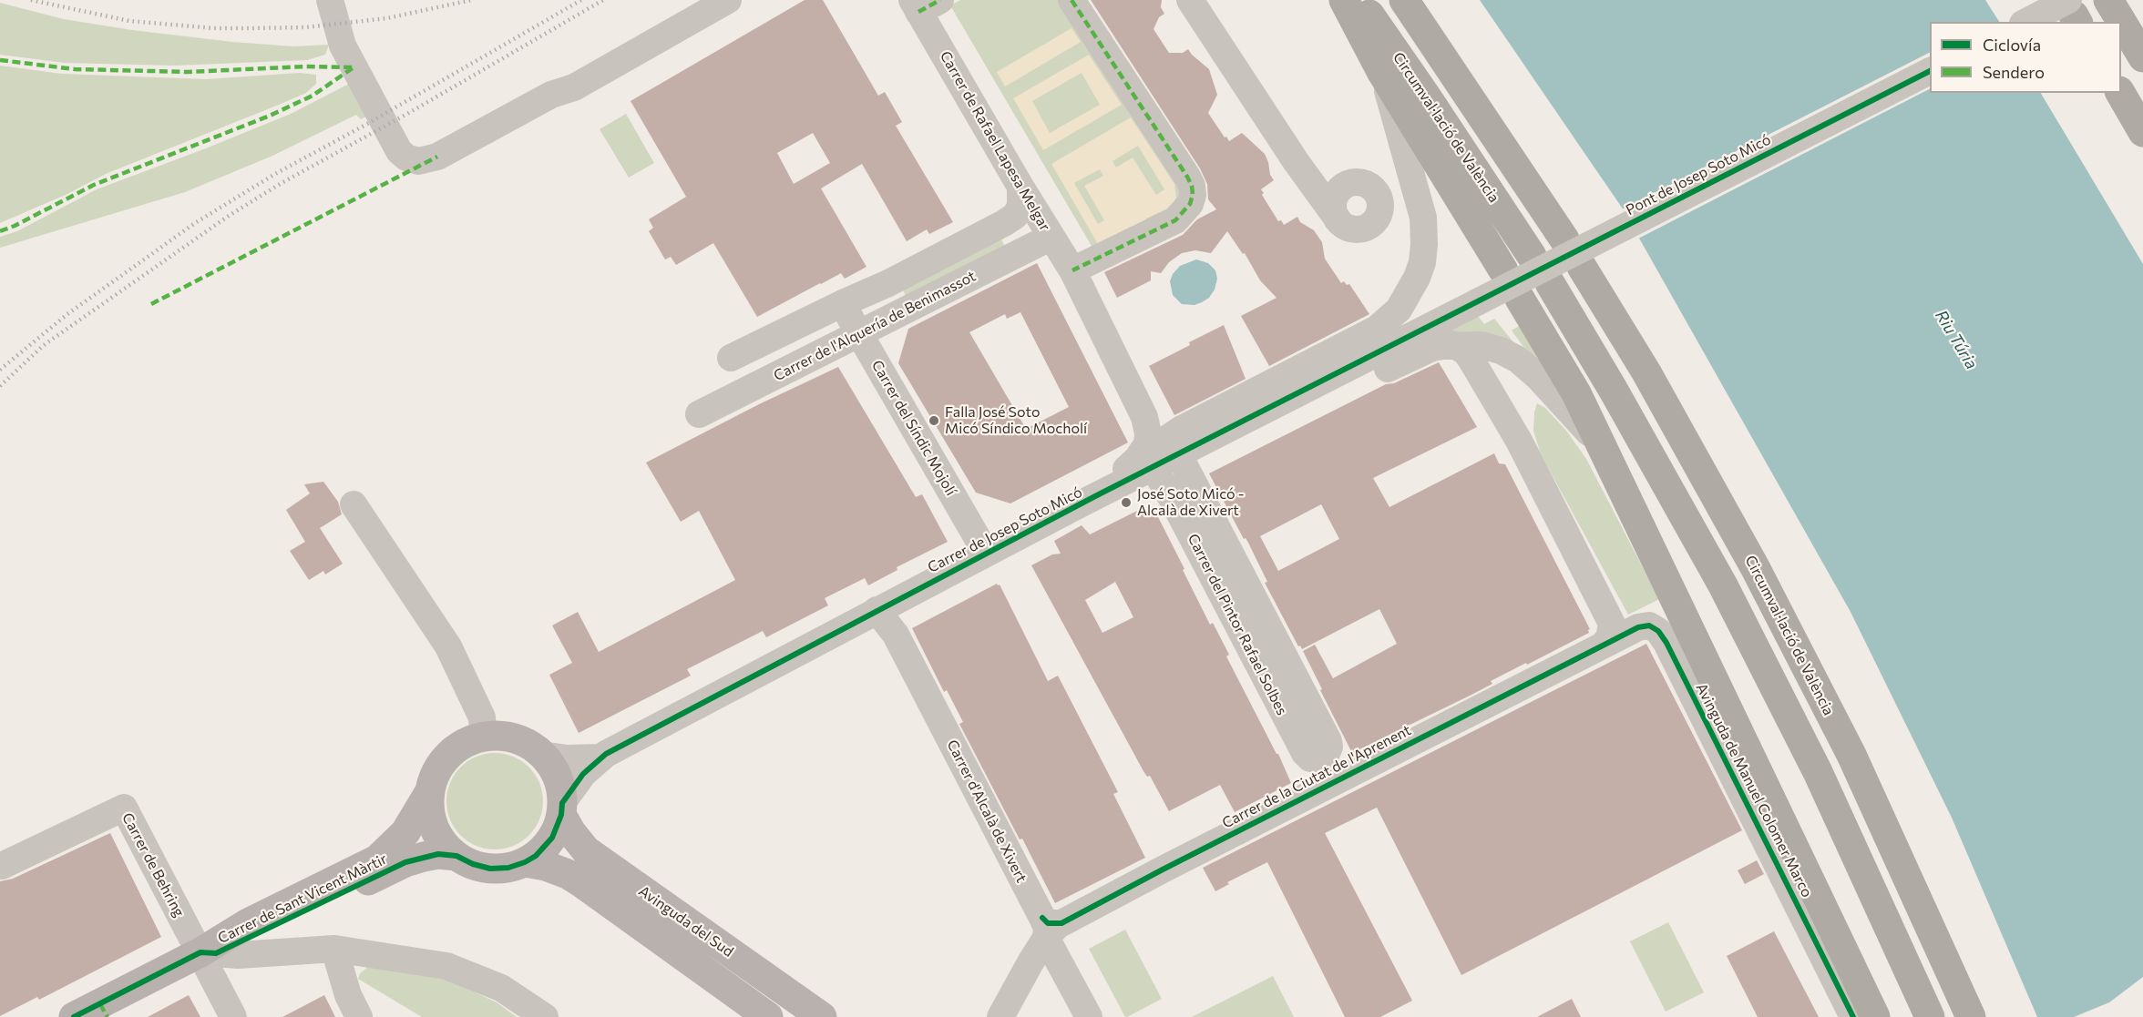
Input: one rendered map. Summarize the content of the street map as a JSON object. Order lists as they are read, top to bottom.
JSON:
{
  "streets": {
    "highway": ["Circumval·lació de València"],
    "main road": ["Carrer de Sant Vicent Màrtir", "Avinguda del Sud"],
    "street": [
      "Carrer de Rafael Lapesa Melgar",
      "Pont de Josep Soto Micó",
      "Carrer de l'Alquería de Benimassot",
      "Carrer del Síndic Mojolí",
      "Carrer de Josep Soto Micó",
      "Carrer del Pintor Rafael Solbes",
      "Carrer de la Ciutat de l'Aprenent",
      "Avinguda de Manuel Colomer Marco",
      "Carrer d'Alcalà de Xivert",
      "Carrer de Behring"
    ]
  },
  "crossings": [
    ["Carrer de Rafael Lapesa Melgar", "Carrer de l'Alquería de Benimassot"],
    ["Carrer de Rafael Lapesa Melgar", "Carrer de Josep Soto Micó"],
    ["Carrer de Rafael Lapesa Melgar", "Carrer del Pintor Rafael Solbes"],
    ["Pont de Josep Soto Micó", "Carrer del Pintor Rafael Solbes"],
    ["Carrer de l'Alquería de Benimassot", "Carrer del Síndic Mojolí"],
    ["Carrer del Síndic Mojolí", "Carrer de Josep Soto Micó"],
    ["Carrer de Josep Soto Micó", "Carrer del Pintor Rafael Solbes"],
    ["Carrer de Josep Soto Micó", "Carrer d'Alcalà de Xivert"],
    ["Carrer de Josep Soto Micó", "Carrer de Sant Vicent Màrtir"],
    ["Carrer de Josep Soto Micó", "Avinguda del Sud"],
    ["Carrer del Pintor Rafael Solbes", "Carrer de la Ciutat de l'Aprenent"],
    ["Carrer de la Ciutat de l'Aprenent", "Avinguda de Manuel Colomer Marco"],
    ["Carrer de la Ciutat de l'Aprenent", "Carrer d'Alcalà de Xivert"],
    ["Carrer de Behring", "Carrer de Sant Vicent Màrtir"],
    ["Carrer de Sant Vicent Màrtir", "Avinguda del Sud"]
  ],
  "water": ["Riu Túria"],
  "places": ["Falla José Soto Micó Síndico Mocholí", "José Soto Micó - Alcalà de Xivert"],
  "legend": ["Ciclovía", "Sendero"]
}
